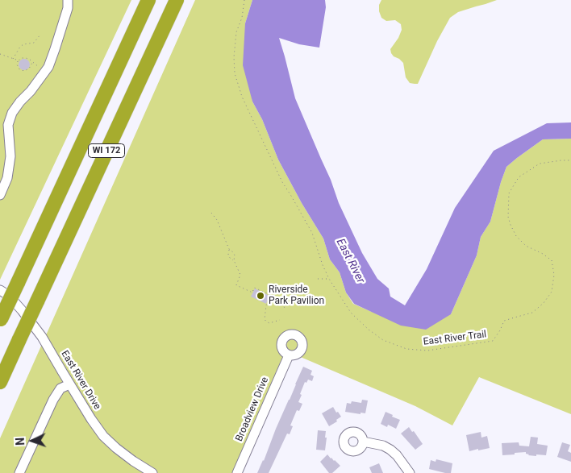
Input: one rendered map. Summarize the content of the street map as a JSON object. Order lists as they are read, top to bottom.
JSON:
{
  "streets": {
    "highway": ["WI 172"],
    "street": ["East River Drive", "Broadview Drive"],
    "path": ["East River Trail"]
  },
  "water": ["East River"],
  "places": ["Riverside Park Pavilion"],
  "north": "left"
}
